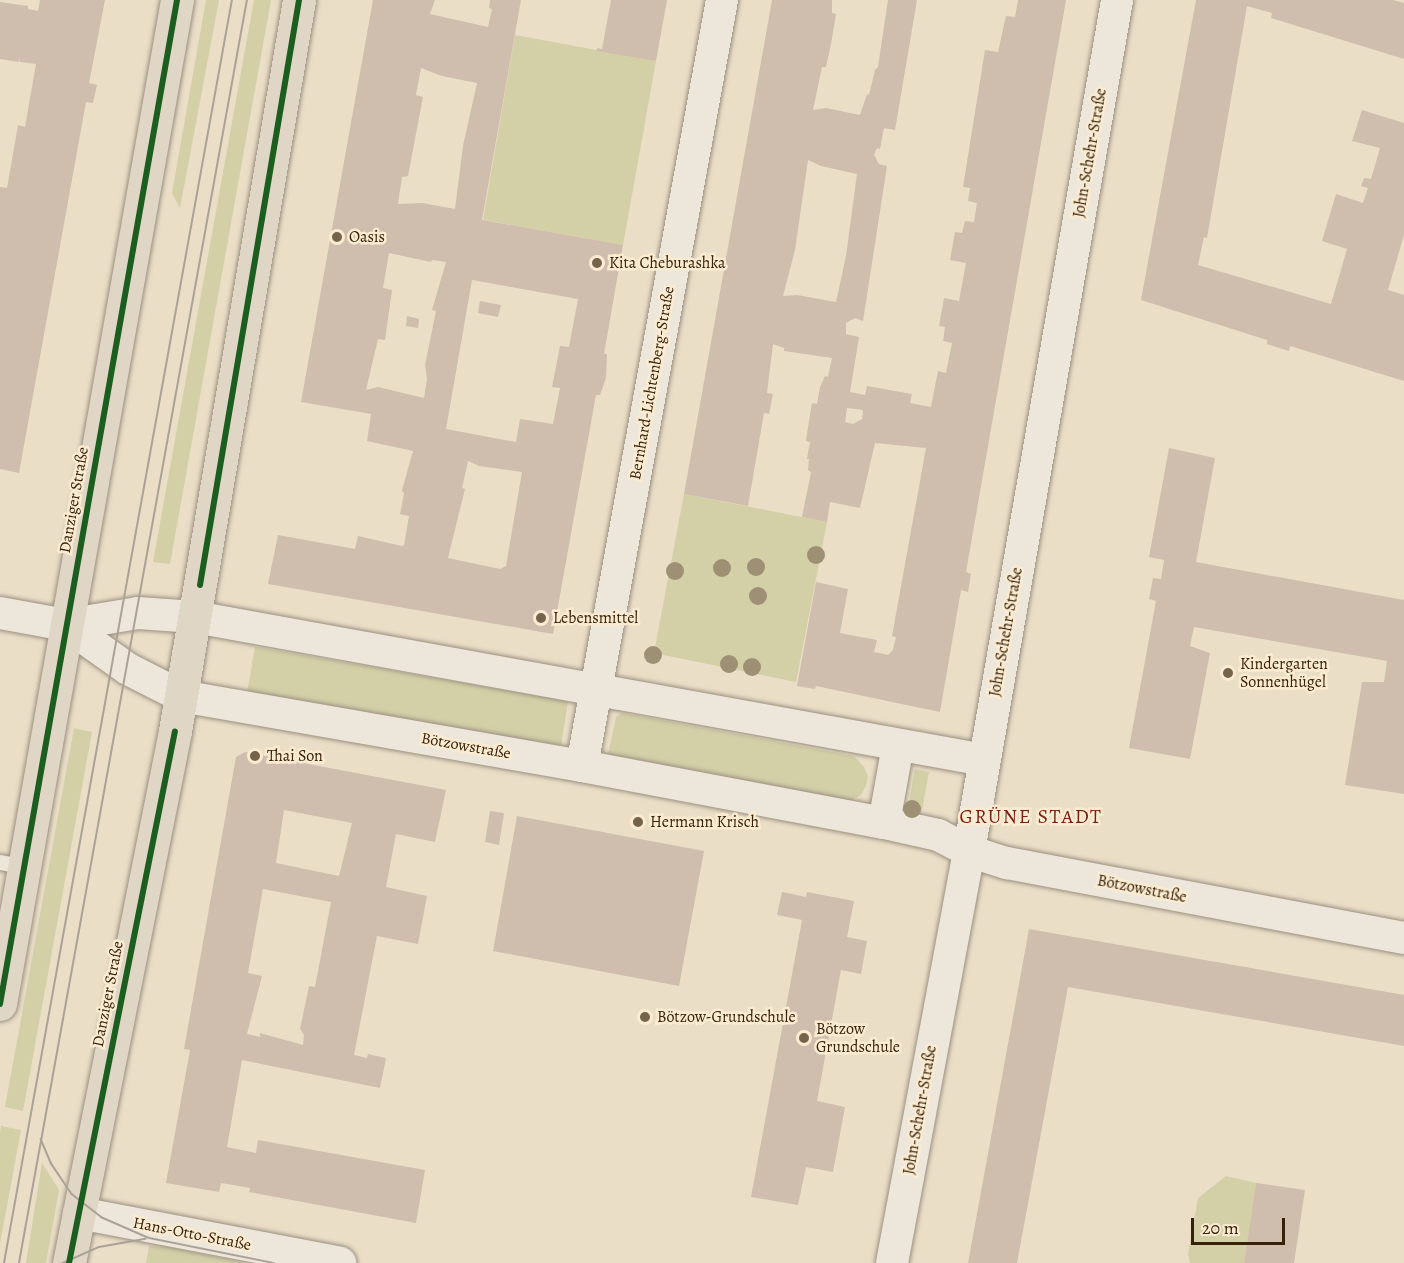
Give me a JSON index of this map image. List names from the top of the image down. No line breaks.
{"streets":{"main road":["Danziger Straße"],"street":["John-Schehr-Straße","Bernhard-Lichtenberg-Straße","Bötzowstraße","Hans-Otto-Straße"]},"crossings":[["John-Schehr-Straße","Bötzowstraße"],["Bernhard-Lichtenberg-Straße","Bötzowstraße"],["Danziger Straße","Bötzowstraße"],["Danziger Straße","Hans-Otto-Straße"]],"districts":["GRÜNE STADT"],"places":["Oasis","Kita Cheburashka","Lebensmittel","Kindergarten Sonnenhügel","Thai Son","Hermann Krisch","Bötzow-Grundschule","Bötzow Grundschule"],"scale_bar":"20 m"}
